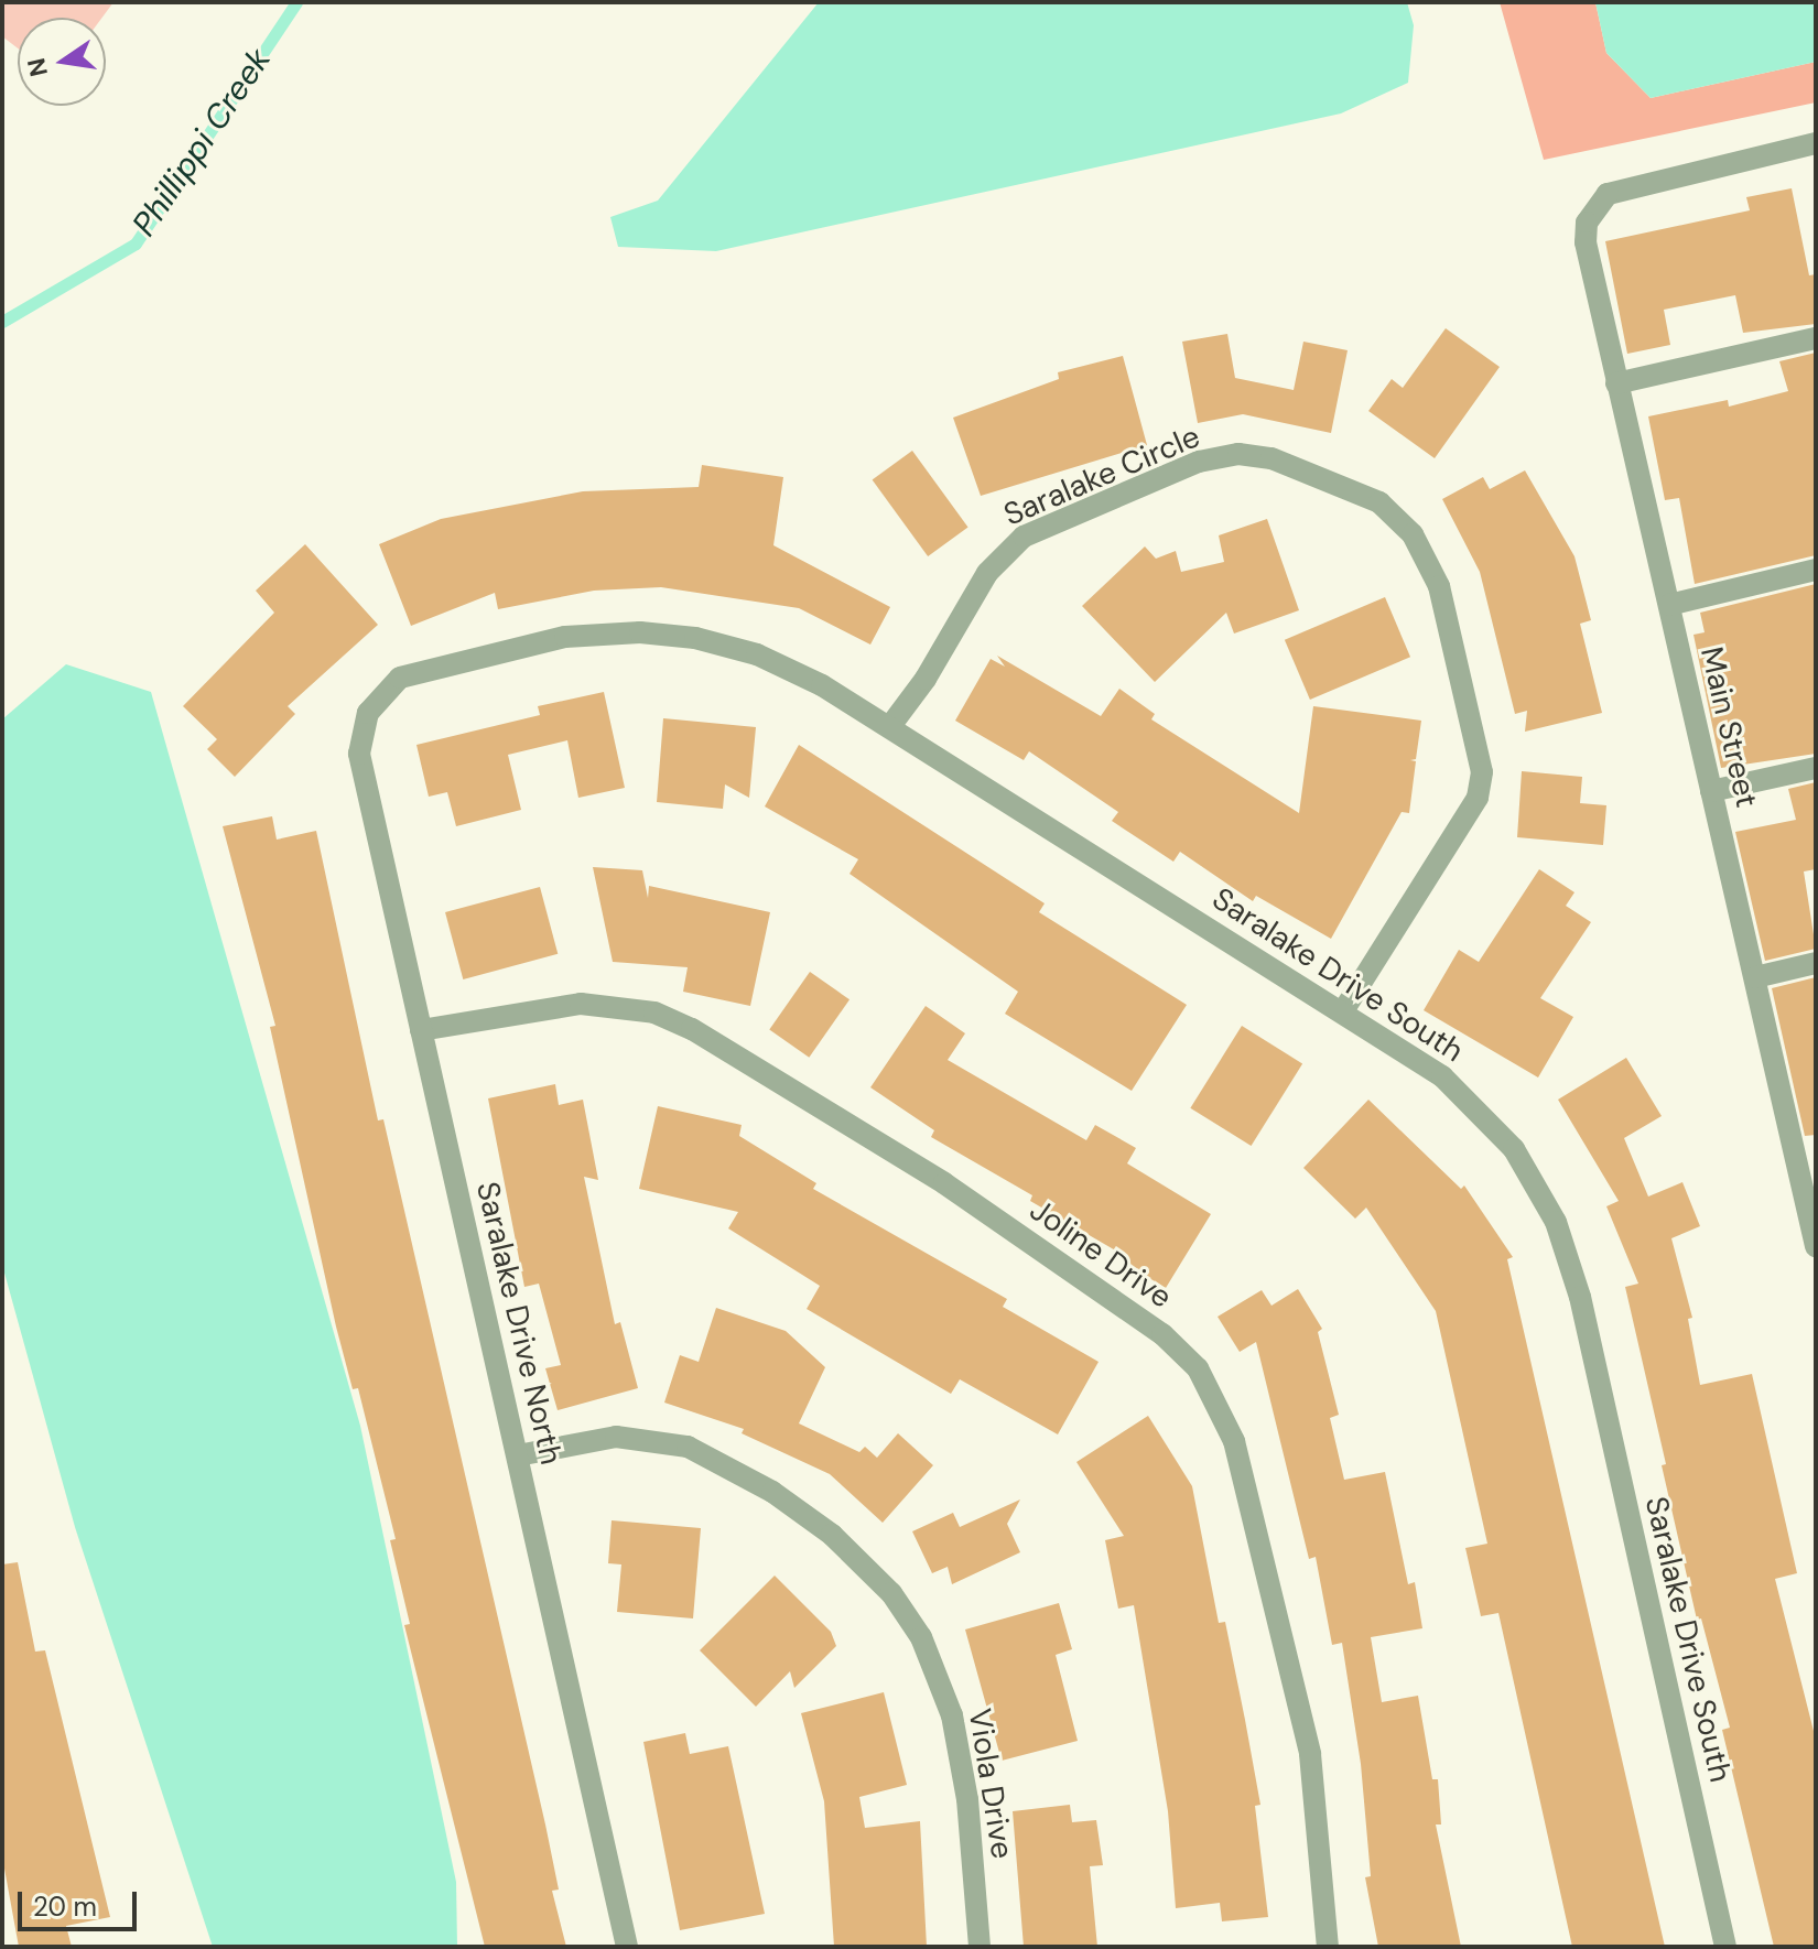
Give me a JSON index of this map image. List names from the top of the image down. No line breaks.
{"streets":{"street":["Saralake Circle","Main Street","Saralake Drive South","Joline Drive","Saralake Drive North","Viola Drive"]},"crossings":[["Saralake Circle","Saralake Drive South"],["Saralake Drive South","Saralake Drive North"],["Joline Drive","Saralake Drive North"],["Saralake Drive North","Viola Drive"]],"water":["Phillippi Creek"],"scale_bar":"20 m","north":"left"}
